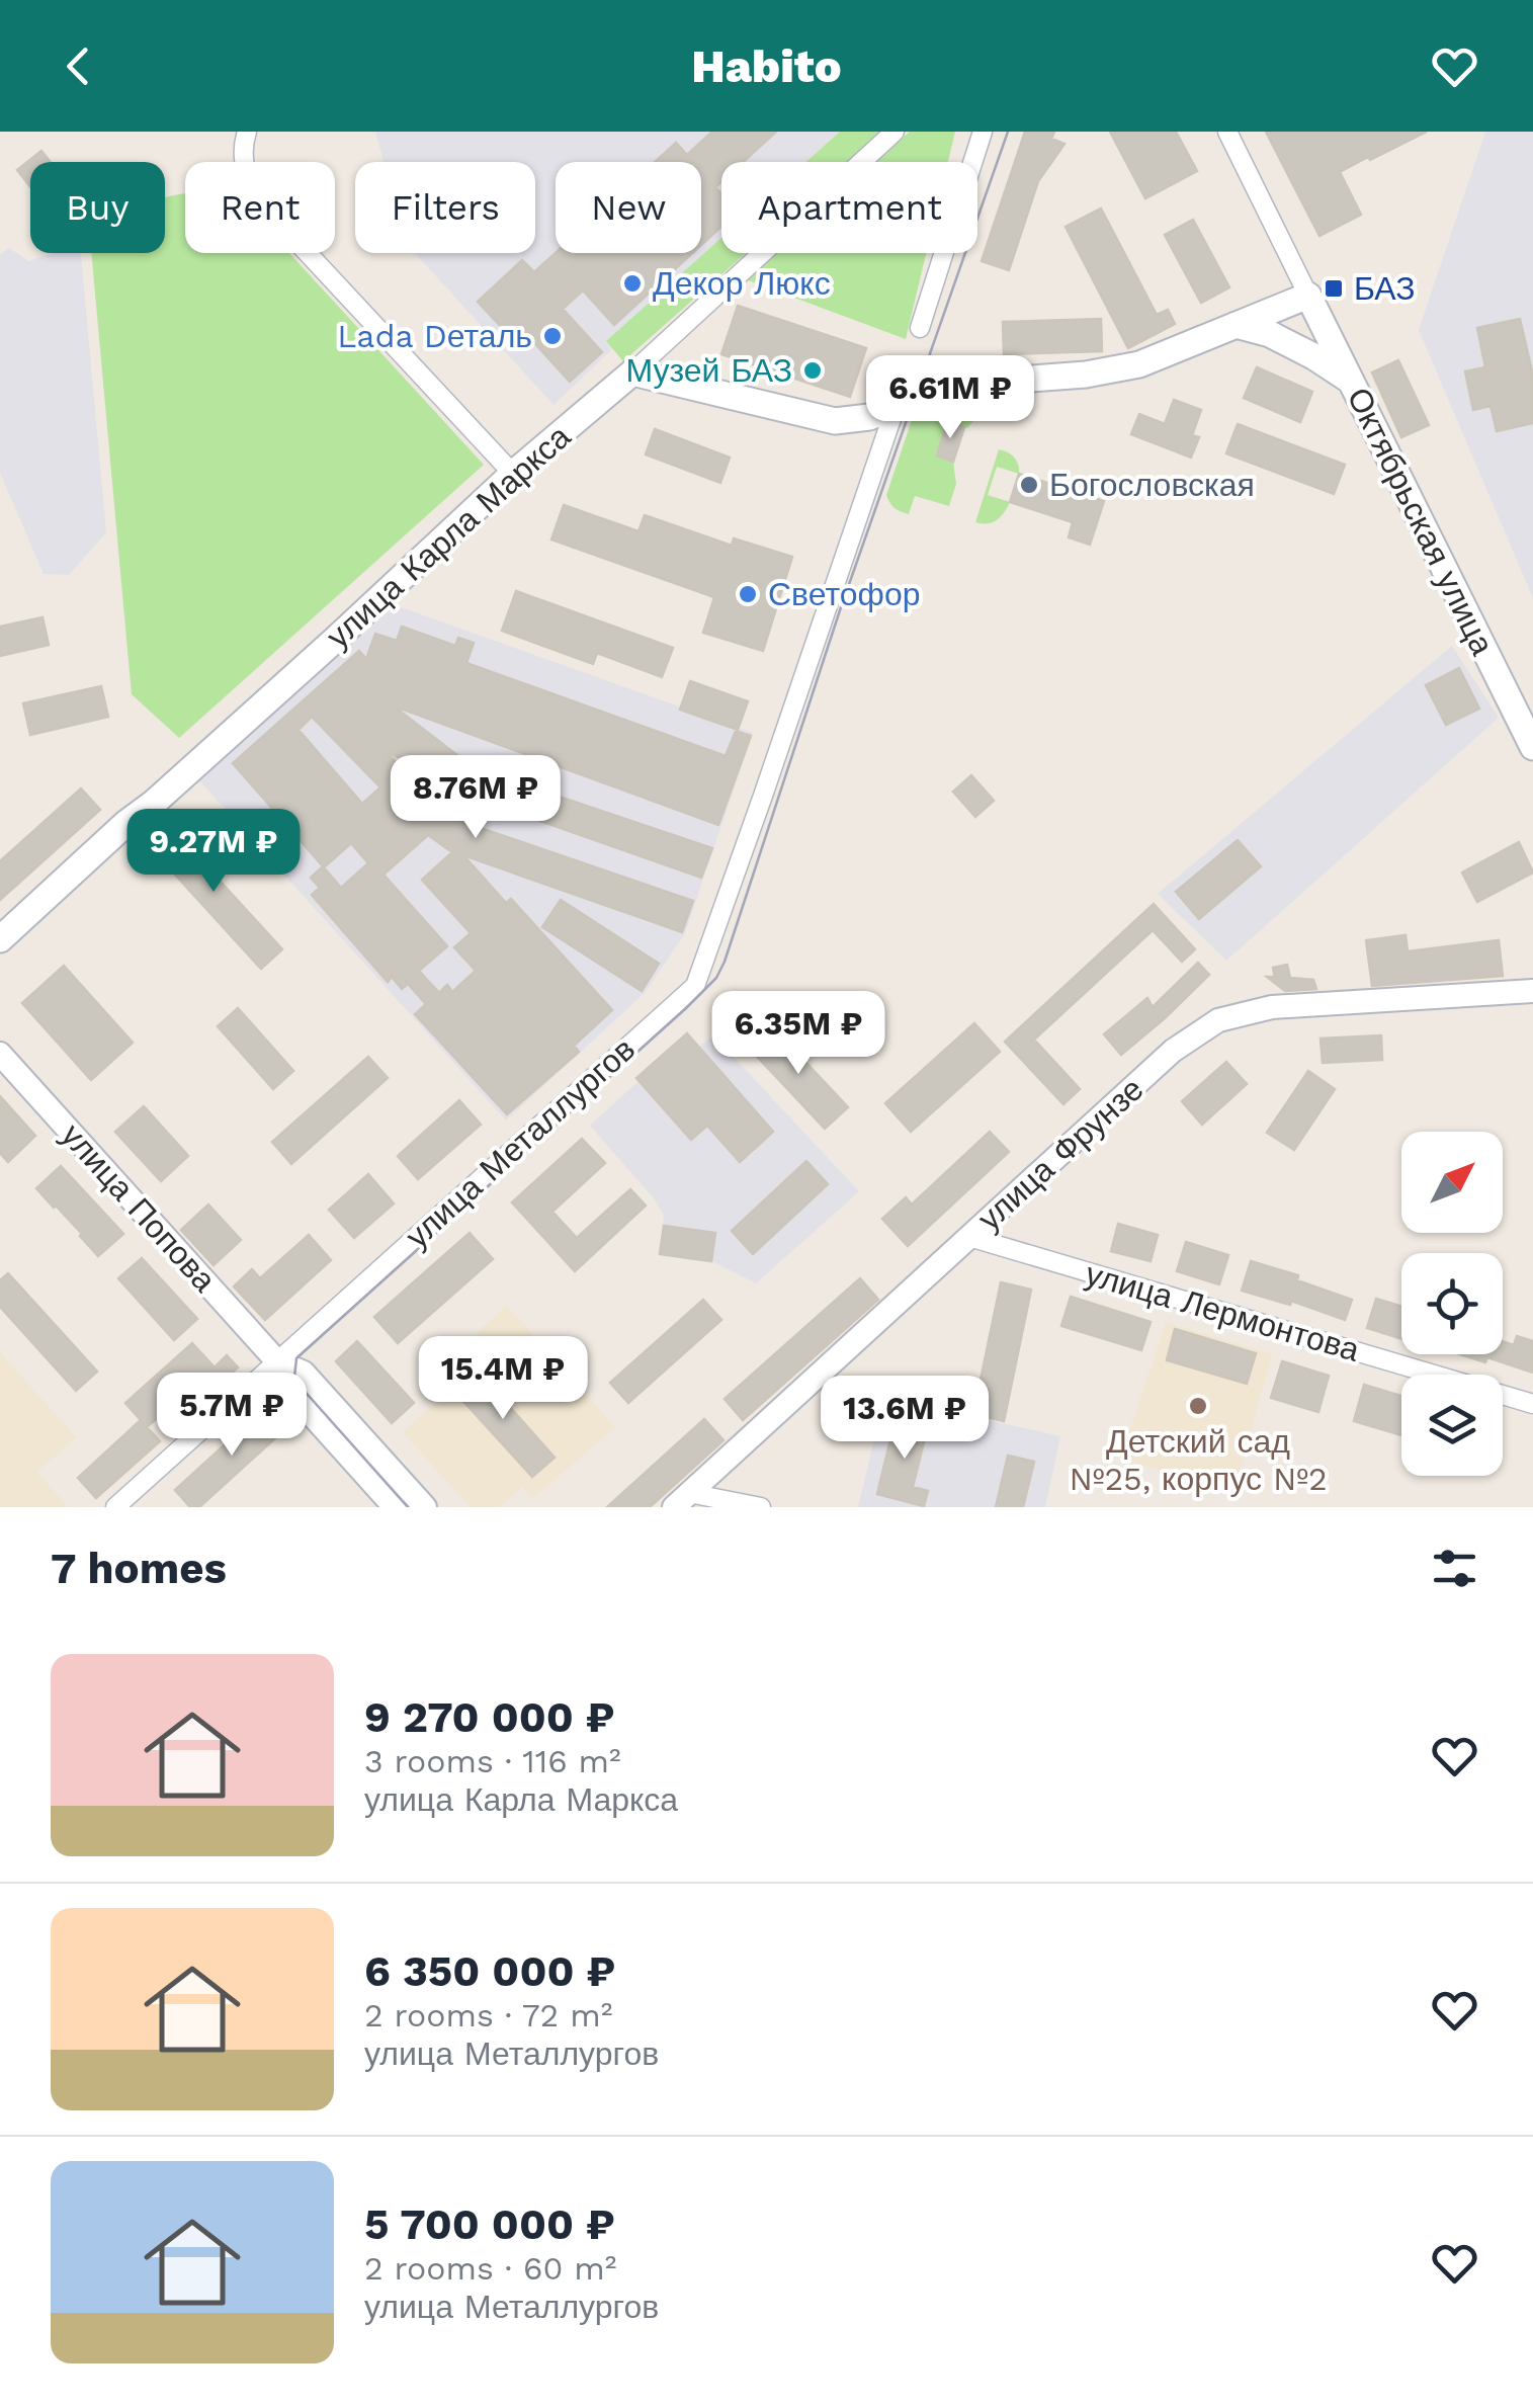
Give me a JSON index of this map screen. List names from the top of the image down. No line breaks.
{"streets":{"main road":["Октябрьская улица","улица Карла Маркса"],"street":["улица Металлургов","улица Фрунзе","улица Попова","улица Лермонтова"]},"crossings":[["улица Металлургов","улица Попова"],["улица Фрунзе","улица Лермонтова"]],"places":{"other":["Декор Люкс","Lada Dеталь","Музей БАЗ","Богословская","Светофор","Детский сад №25, корпус №2"],"transit":["БАЗ"]},"north":"top right","page":{"header":"Habito","chip":["Buy","Rent","Filters","New","Apartment"],"price":["6.61M ₽","8.76M ₽","9.27M ₽","6.35M ₽","15.4M ₽","5.7M ₽","13.6M ₽"],"heading":"7 homes","list":[{"name":"9 270 000 ₽","note":"3 rooms · 116 m² · улица Карла Маркса"},{"name":"6 350 000 ₽","note":"2 rooms · 72 m² · улица Металлургов"},{"name":"5 700 000 ₽","note":"2 rooms · 60 m² · улица Металлургов"}]}}
